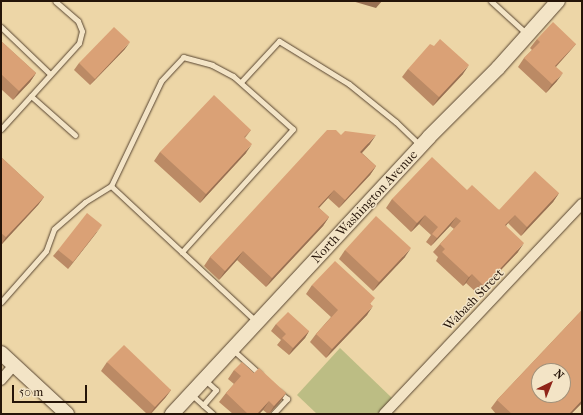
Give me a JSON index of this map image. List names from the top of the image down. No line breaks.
{"streets":{"street":["North Washington Avenue","Wabash Street"]},"scale_bar":"50 m","north":"top right"}
